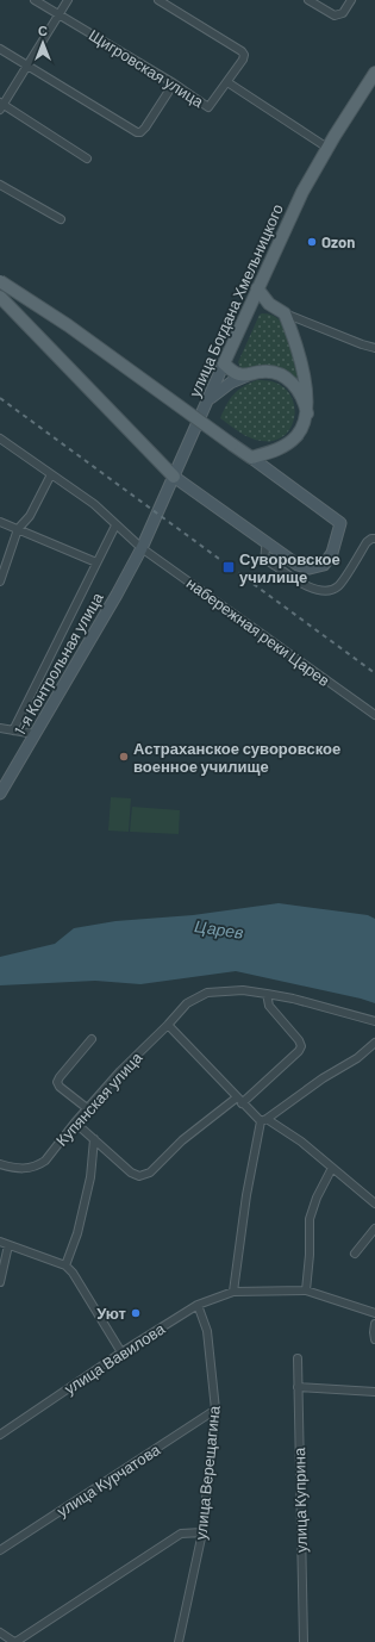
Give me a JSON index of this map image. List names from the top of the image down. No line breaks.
{"streets":{"main road":["улица Богдана Хмельницкого","1-я Контрольная улица"],"street":["Щигровская улица","набережная реки Царев","Купянская улица","улица Вавилова","улица Верещагина","улица Курчатова","улица Куприна"]},"crossings":[["улица Богдана Хмельницкого","набережная реки Царев"],["улица Богдана Хмельницкого","1-я Контрольная улица"],["набережная реки Царев","1-я Контрольная улица"],["улица Вавилова","улица Верещагина"],["улица Верещагина","улица Курчатова"]],"water":["Царев"],"places":{"other":["Ozon","Астраханское суворовское военное училище","Уют"],"transit":["Суворовское училище"]},"north":"top"}
